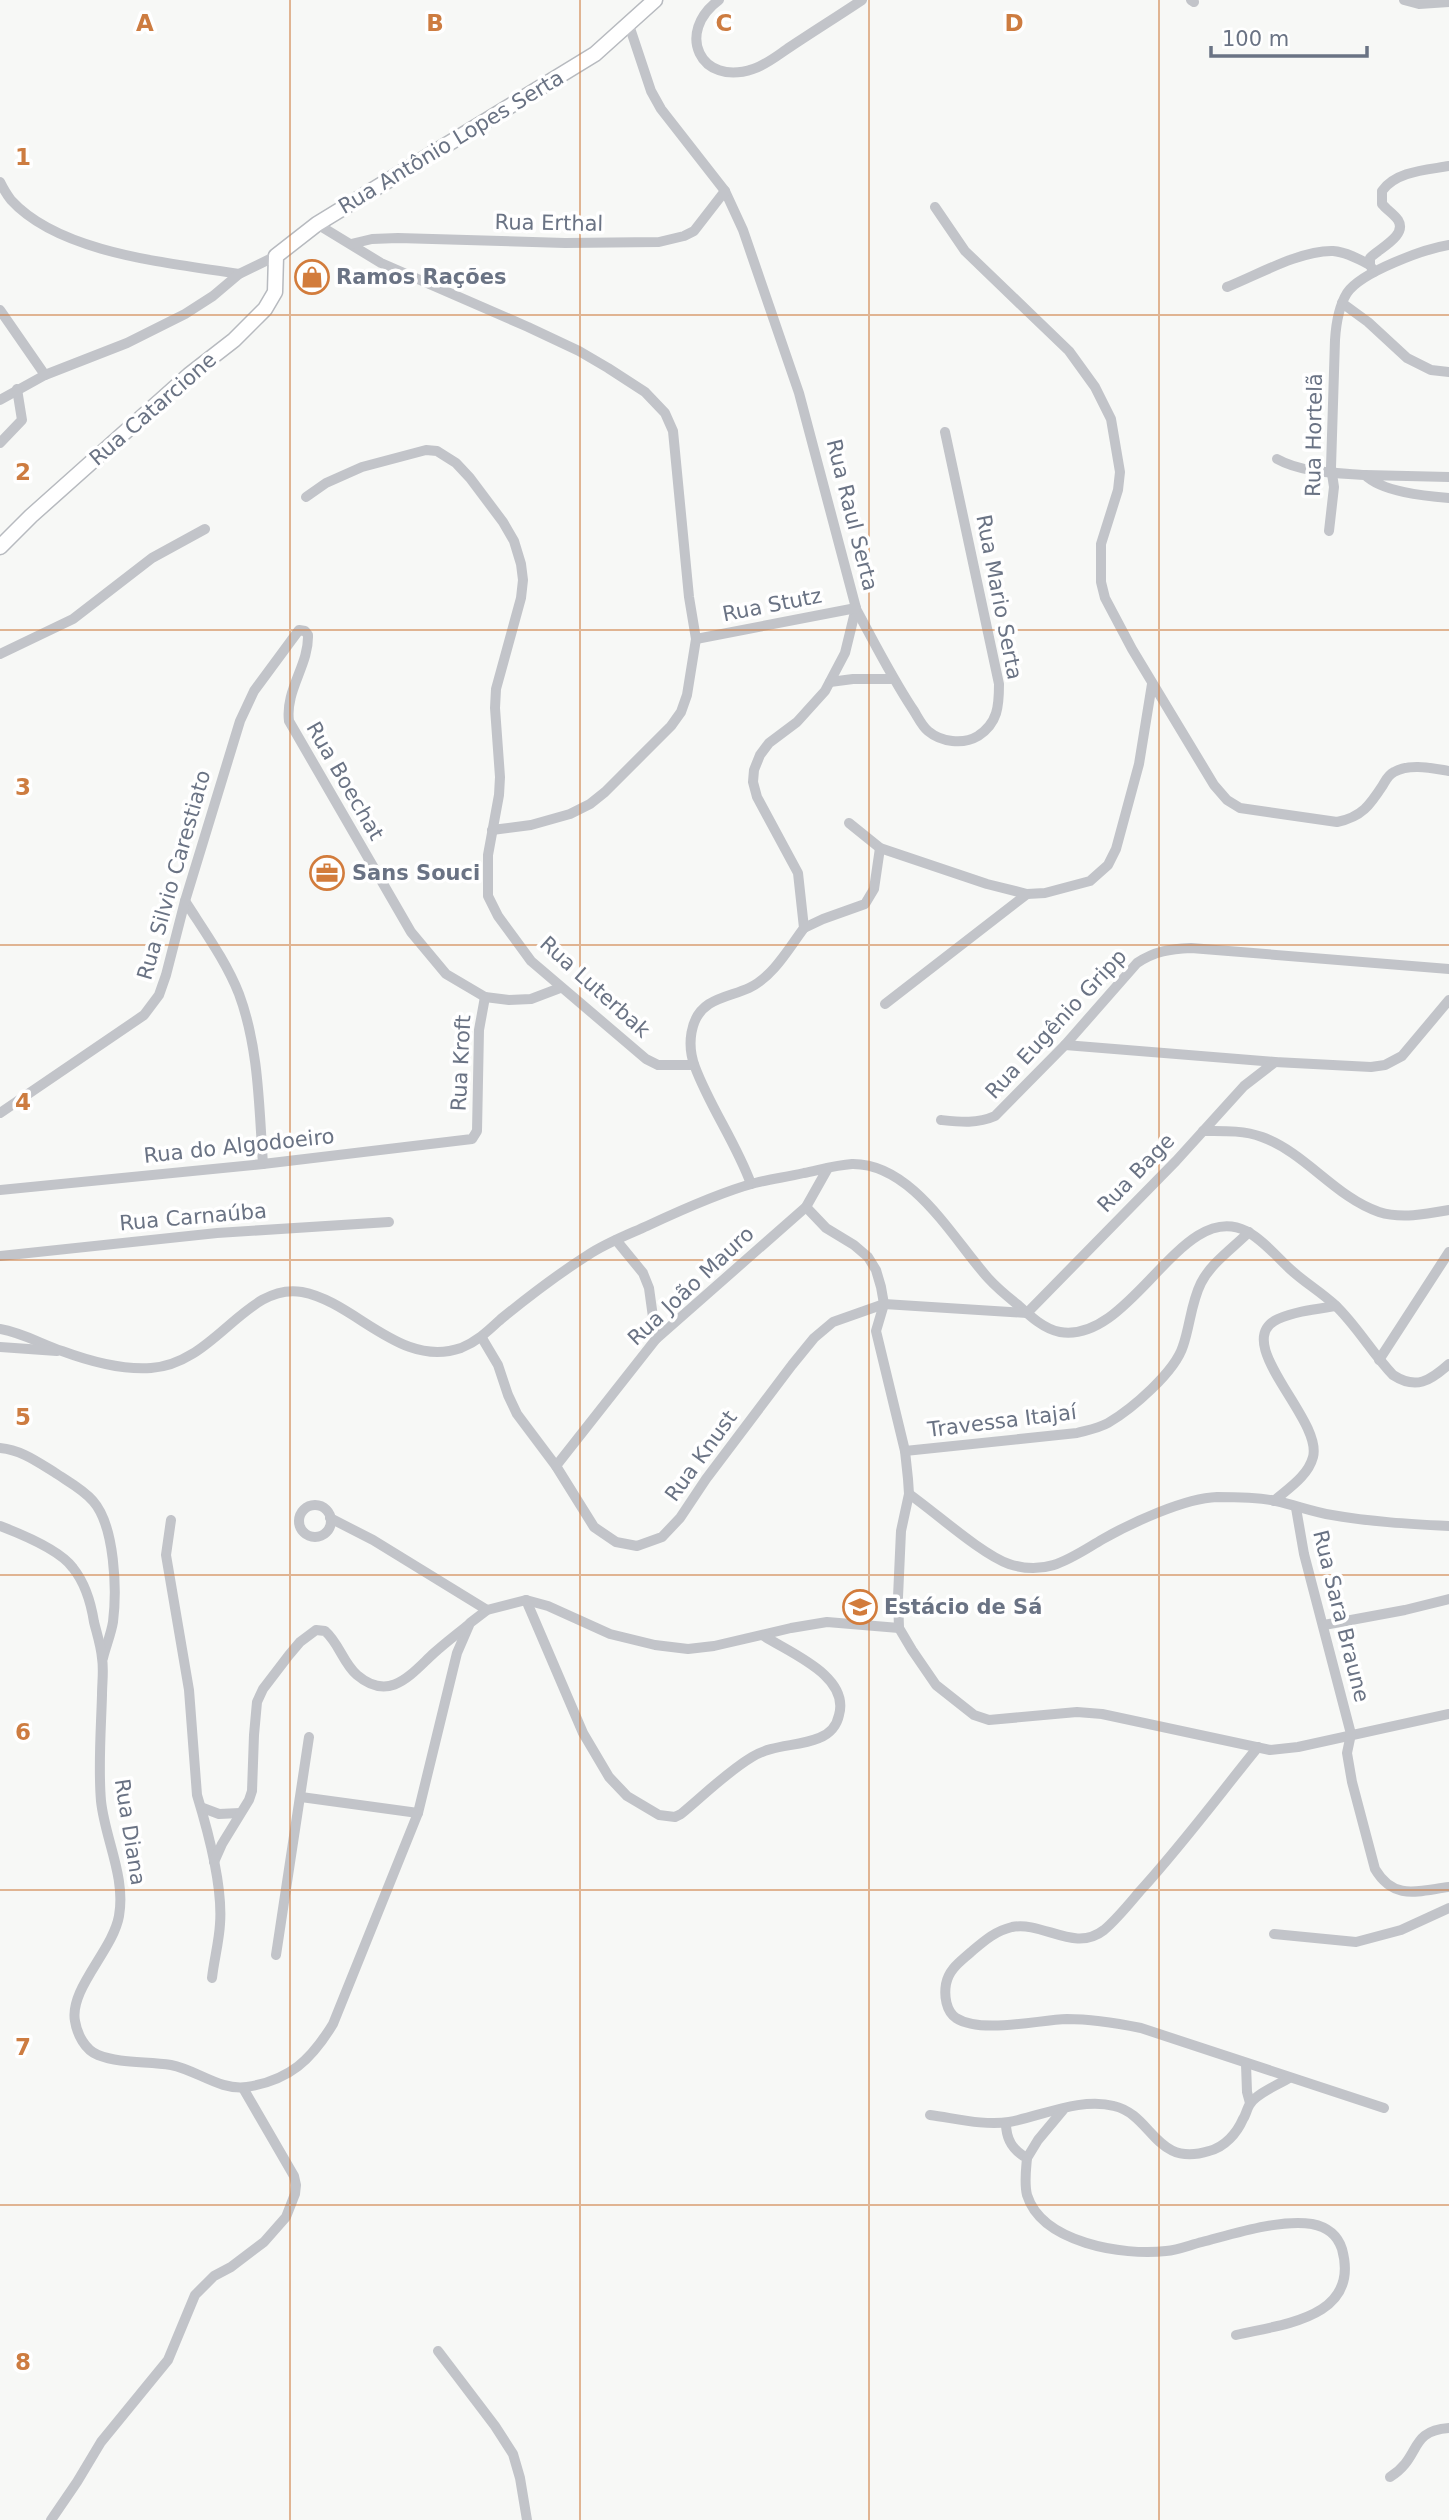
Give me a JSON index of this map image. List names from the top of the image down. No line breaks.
{"streets":{"street":["Rua Antônio Lopes Serta","Rua Erthal","Rua Catarcione","Rua Hortelã","Rua Raul Serta","Rua Mario Serta","Rua Stutz","Rua Boechat","Rua Silvio Carestiato","Rua Luterbak","Rua Eugênio Gripp","Rua Kroft","Rua do Algodoeiro","Rua Bage","Rua Carnaúba","Rua João Mauro","Travessa Itajaí","Rua Knust","Rua Sara Braune","Rua Diana"]},"crossings":[["Rua Antônio Lopes Serta","Rua Catarcione"],["Rua Antônio Lopes Serta","Rua Raul Serta"],["Rua Erthal","Rua Raul Serta"],["Rua Raul Serta","Rua Mario Serta"],["Rua Raul Serta","Rua Stutz"],["Rua Mario Serta","Rua Stutz"],["Rua Boechat","Rua Silvio Carestiato"],["Rua Boechat","Rua Kroft"],["Rua Kroft","Rua do Algodoeiro"],["Rua Bage","Rua Knust"],["Rua João Mauro","Rua Knust"]],"places":{"shop":["Ramos Rações"],"office":["Sans Souci"],"school or university":["Estácio de Sá"]},"scale_bar":"100 m","grid":{"columns":["A","B","C","D"],"rows":["1","2","3","4","5","6","7","8"]}}
